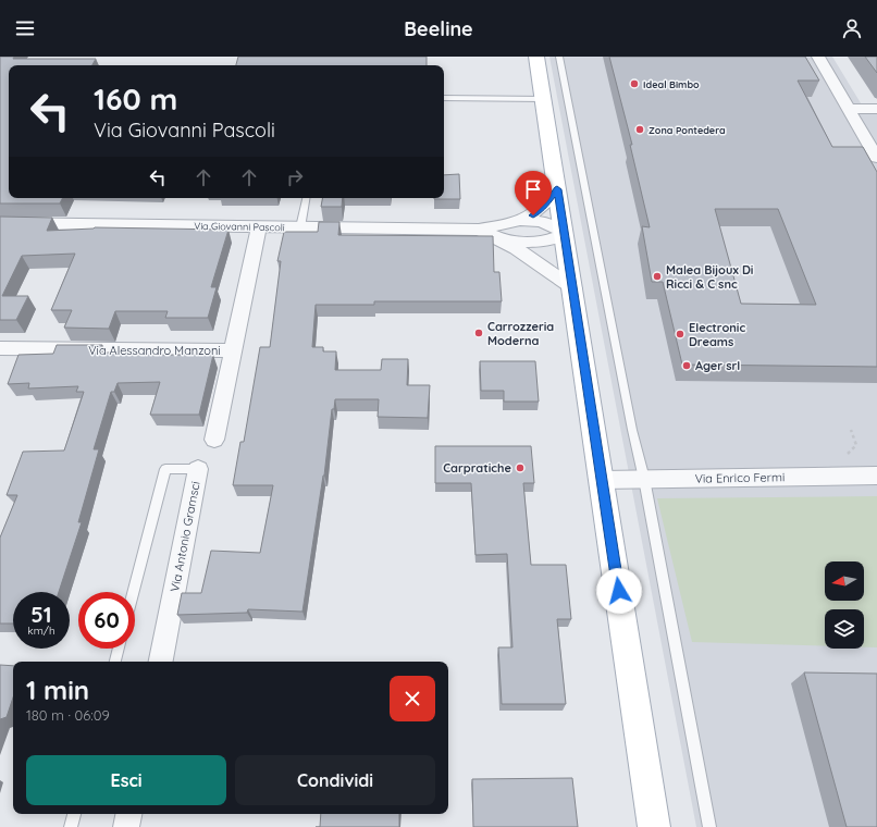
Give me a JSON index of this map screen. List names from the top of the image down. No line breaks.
{"streets":{"street":["Via Giovanni Pascoli","Via Alessandro Manzoni","Via Enrico Fermi","Via Antonio Gramsci"]},"places":["Ideal Bimbo","Zona Pontedera","Malea Bijoux Di Ricci & C snc","Carrozzeria Moderna","Electronic Dreams","Ager srl","Carpratiche"],"north":"left","page":{"header":"Beeline","turn":["160 m","Via Giovanni Pascoli"],"speed":"51 km/h","limit":"60","heading":["1 min","180 m · 06:09"],"buttons":["Esci","Condividi"]}}
